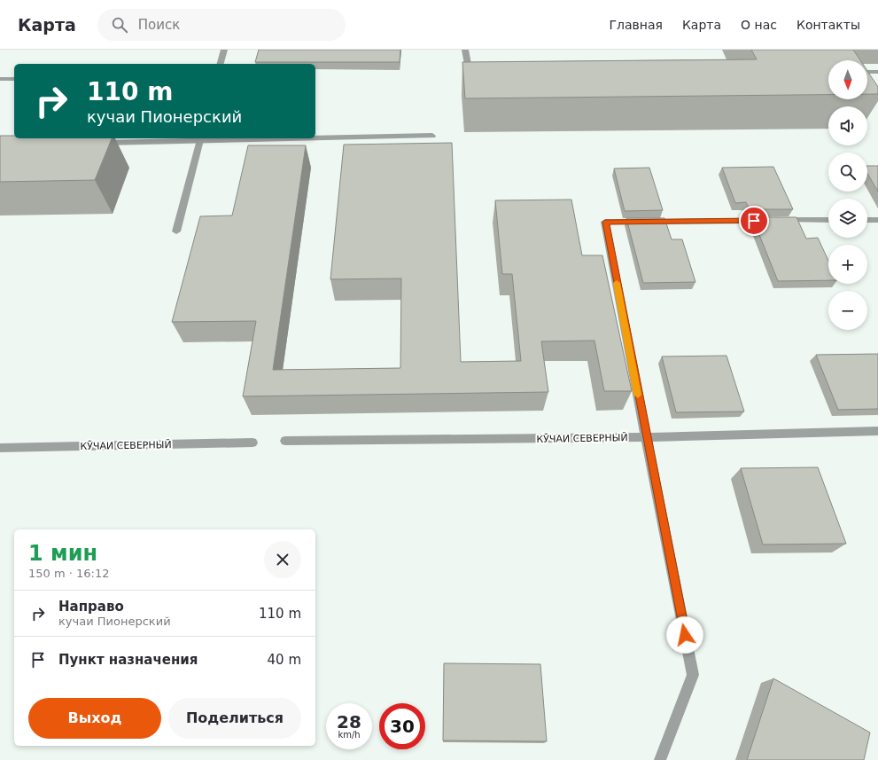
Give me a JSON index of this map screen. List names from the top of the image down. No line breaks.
{"streets":{"street":["КӮЧАИ СЕВЕРНЫЙ"]},"north":"bottom","page":{"header":"Карта","search":"Поиск","nav":["Главная","Карта","О нас","Контакты"],"map_buttons":["+","−"],"turn":["110 m","кучаи Пионерский"],"heading":["1 мин","150 m · 16:12"],"list":[{"name":"Направо","note":"кучаи Пионерский","value":"110 m"},{"name":"Пункт назначения","value":"40 m"}],"buttons":["Выход","Поделиться"],"speed":"28 km/h","limit":"30"}}
